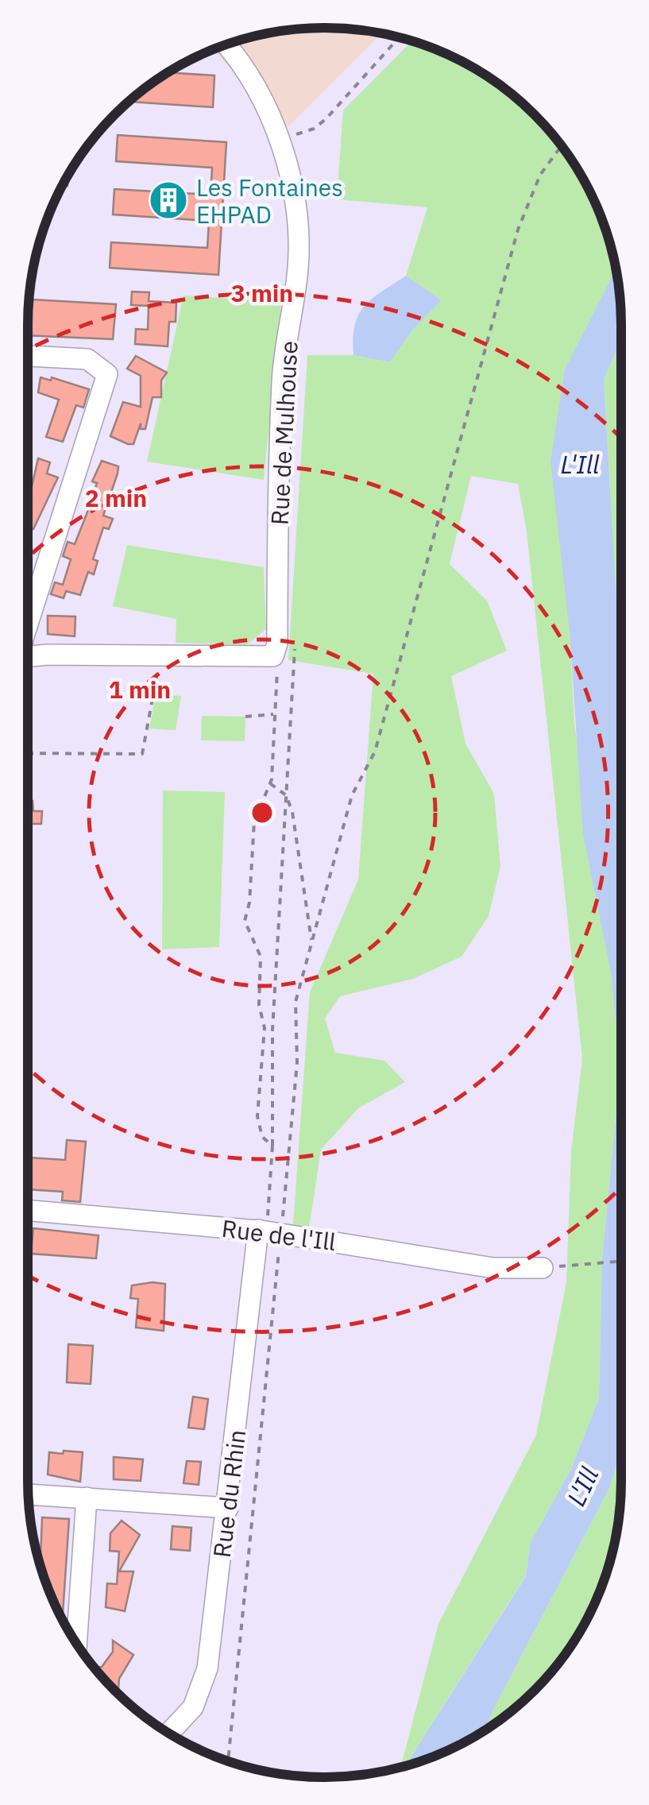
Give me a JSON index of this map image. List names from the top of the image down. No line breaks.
{"streets":{"street":["Rue de Mulhouse","Rue de l'Ill","Rue du Rhin"]},"crossings":[["Rue de l'Ill","Rue du Rhin"]],"water":["L'Ill"],"places":{"building":["Les Fontaines EHPAD"]},"rings":["3 min","2 min","1 min"]}
